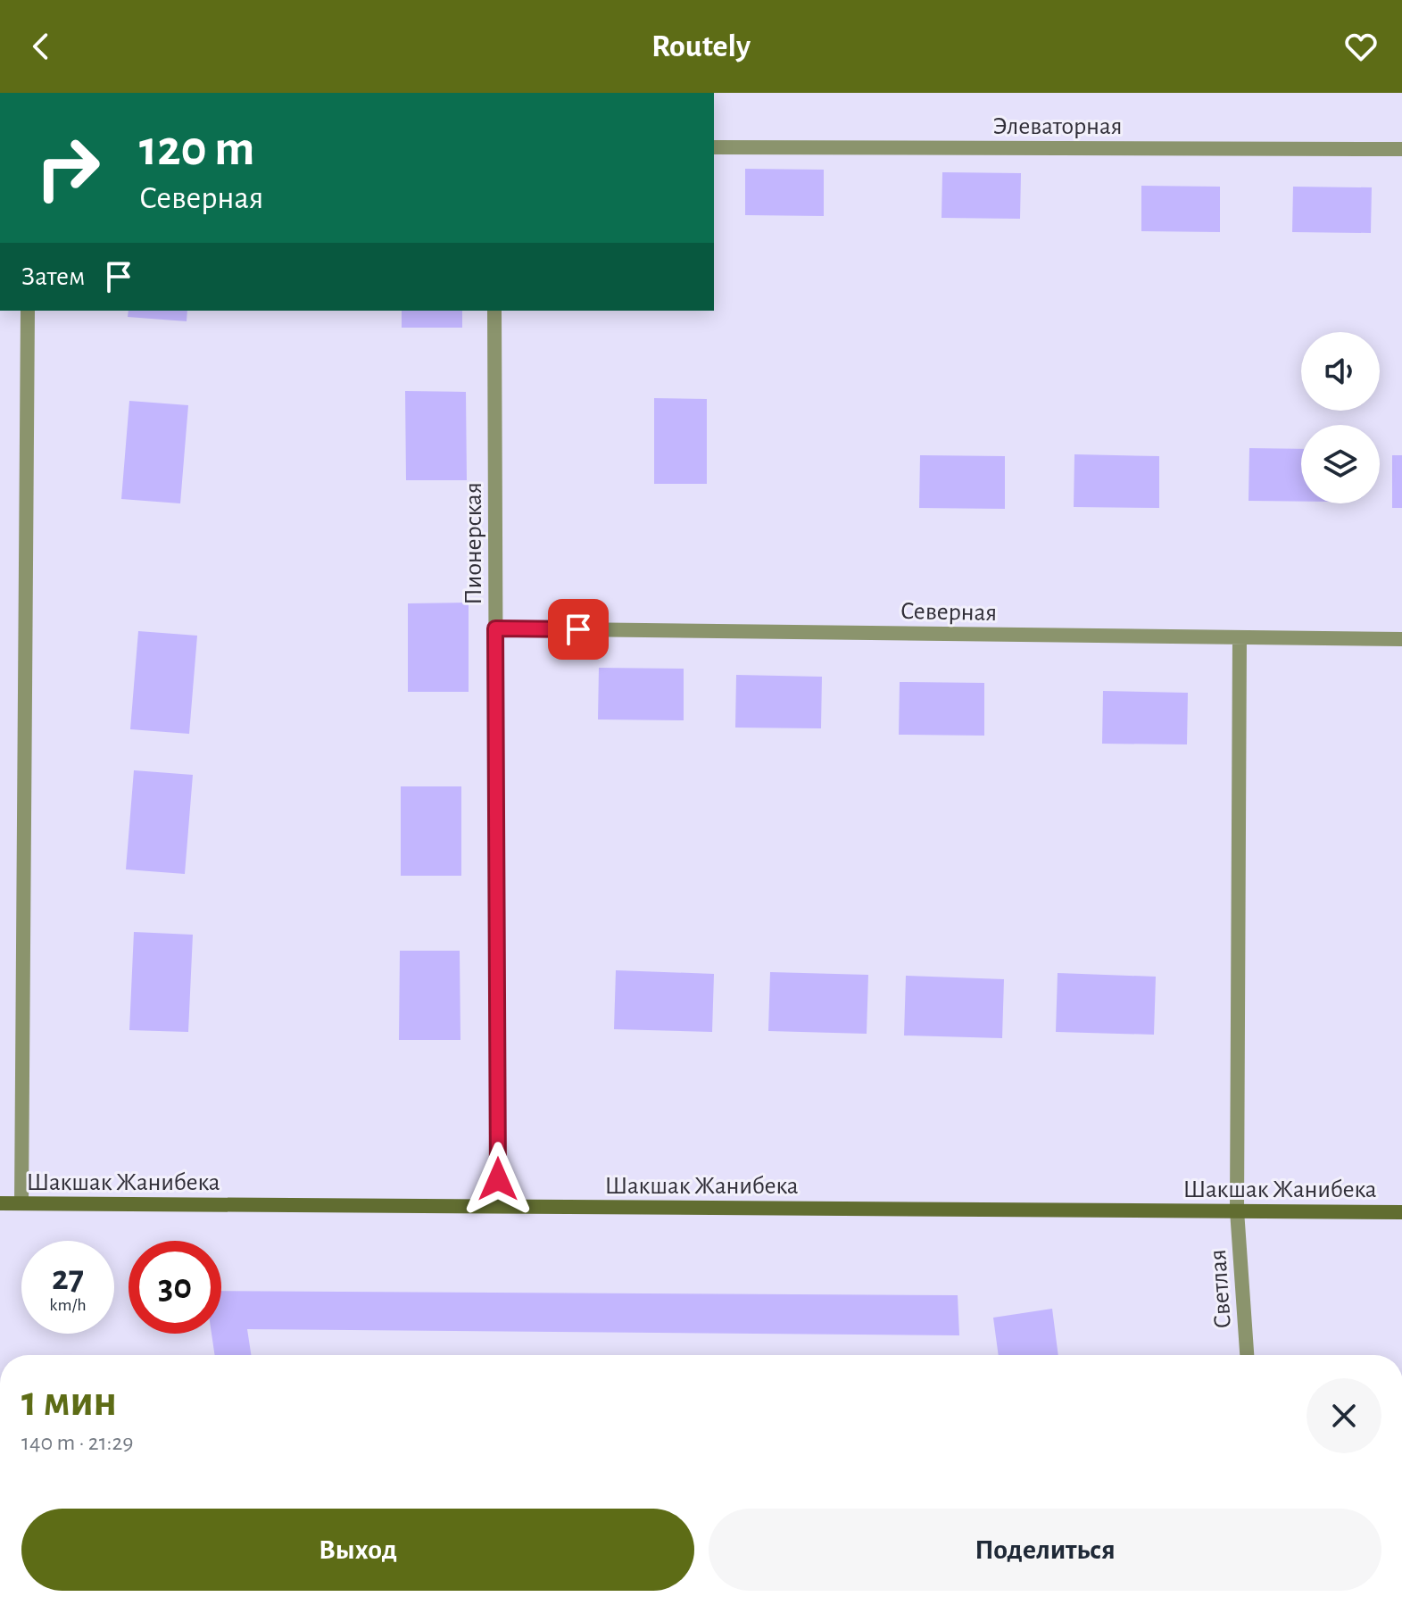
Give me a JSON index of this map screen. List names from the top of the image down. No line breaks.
{"streets":{"main road":["Шакшак Жанибека"],"street":["Элеваторная","Пионерская","Северная","Светлая"]},"crossings":[["Пионерская","Северная"],["Пионерская","Шакшак Жанибека"],["Северная","Светлая"],["Шакшак Жанибека","Светлая"]],"page":{"header":"Routely","turn":["120 m","Северная"],"then":"Затем","speed":"27 km/h","limit":"30","heading":["1 мин","140 m · 21:29"],"buttons":["Выход","Поделиться"]}}
